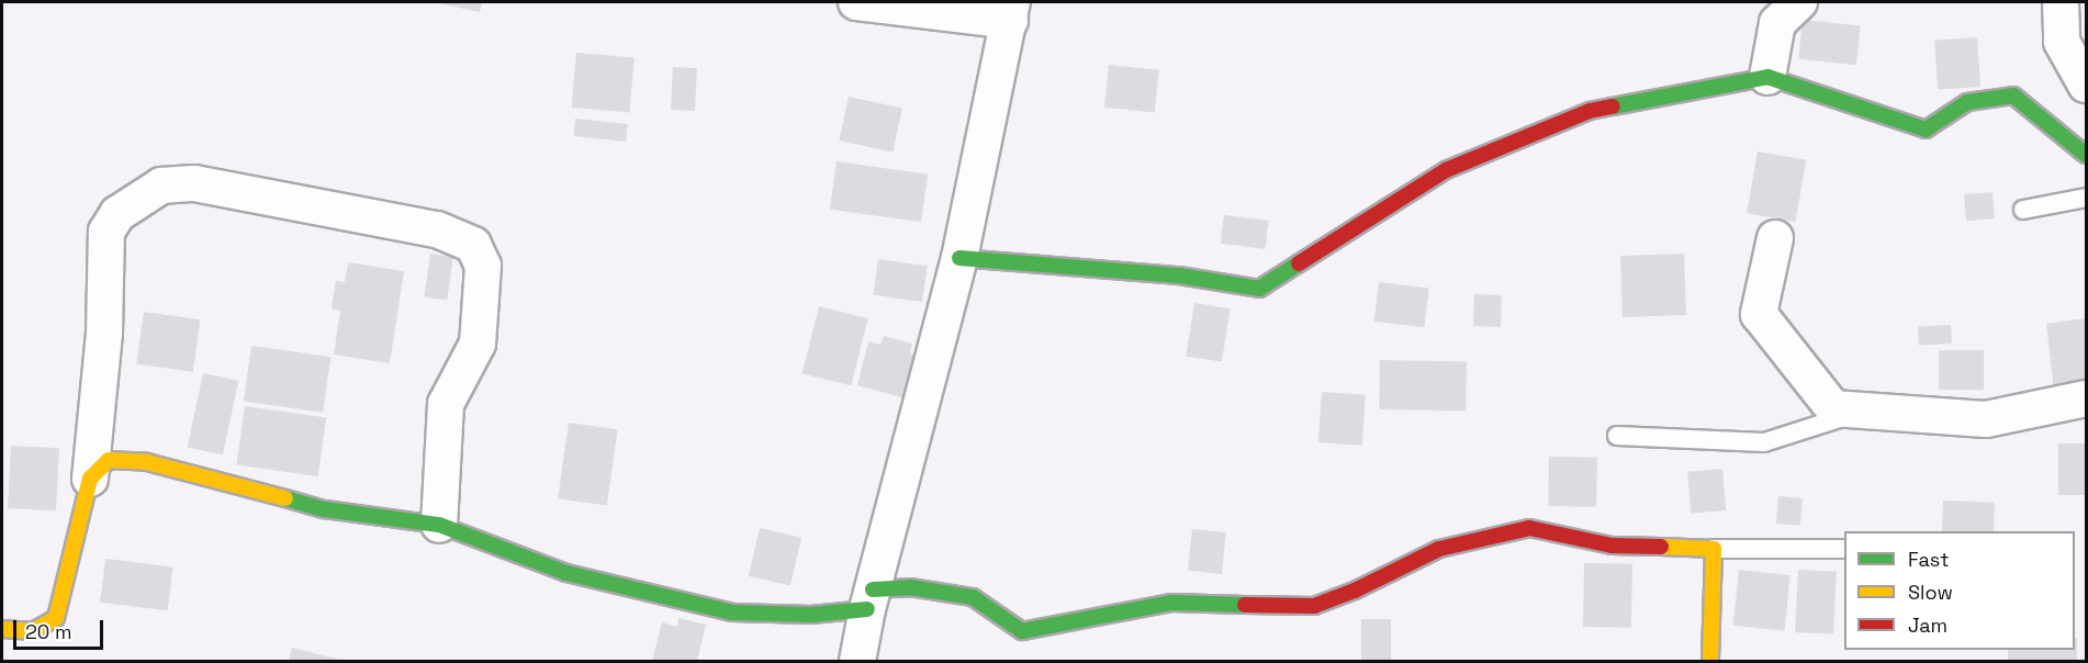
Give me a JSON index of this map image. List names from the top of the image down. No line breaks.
{"legend":["Fast","Slow","Jam"],"scale_bar":"20 m"}
